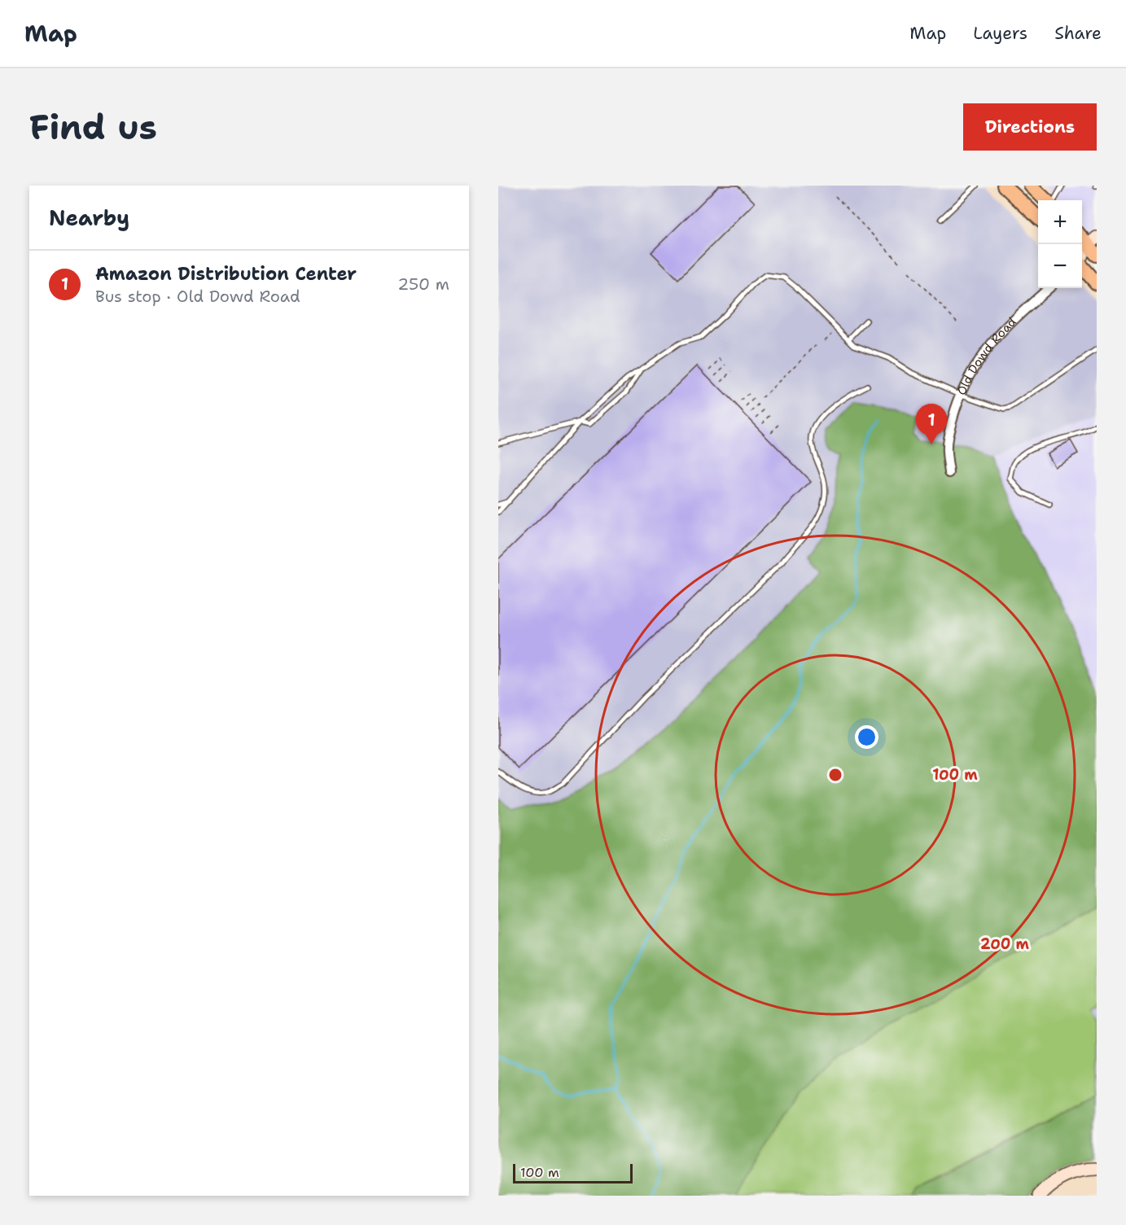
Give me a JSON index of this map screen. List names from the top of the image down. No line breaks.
{"streets":{"street":["Old Dowd Road"]},"scale_bar":"100 m","page":{"header":"Map","nav":["Map","Layers","Share"],"buttons":"Directions","title":"Find us","heading":"Nearby","map_buttons":["+","−"],"list":[{"mark":"1","name":"Amazon Distribution Center","note":"Bus stop · Old Dowd Road","value":"250 m"}],"pins":"1","scale":"100 m"},"rings":["100 m","200 m"]}
